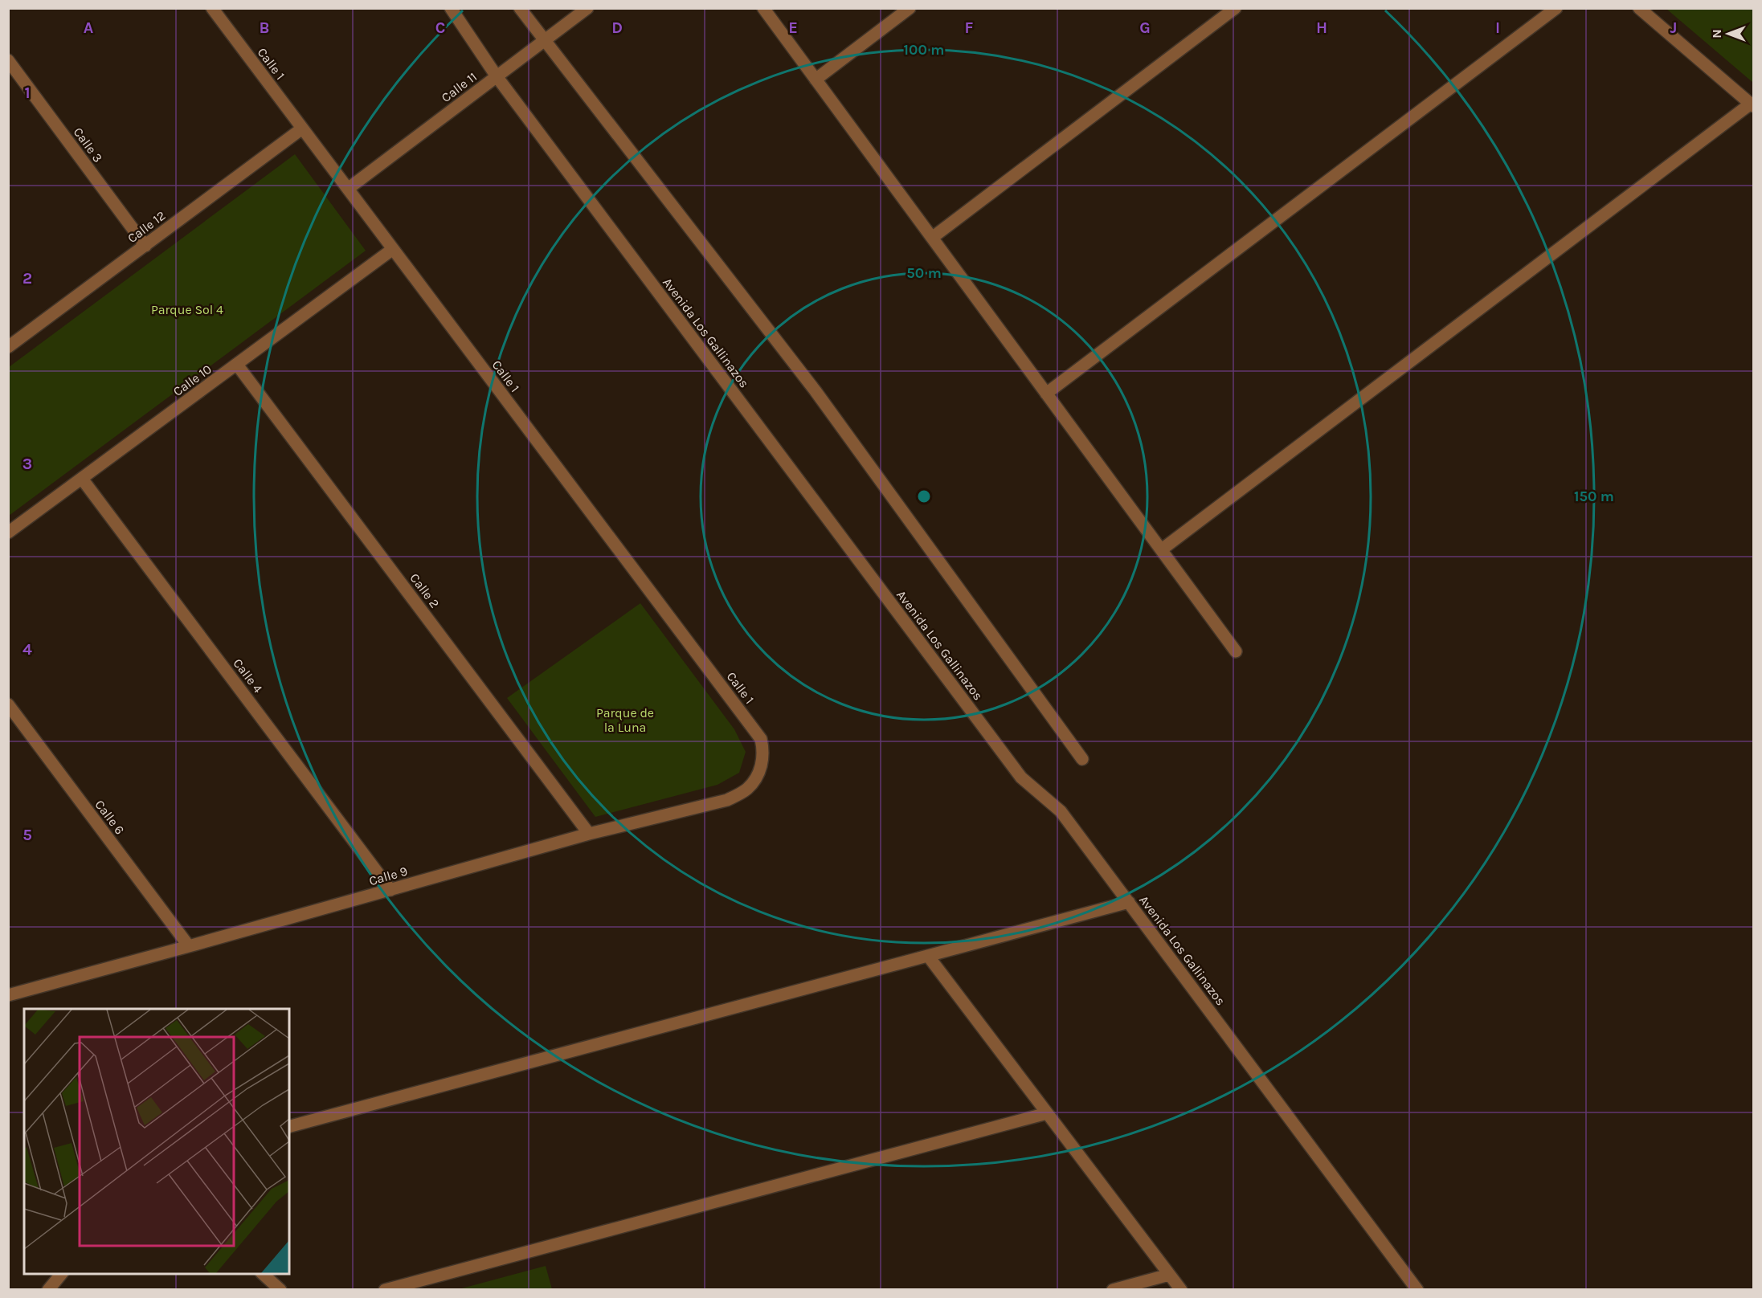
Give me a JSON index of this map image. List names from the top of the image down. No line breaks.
{"streets":{"street":["Calle 1","Calle 11","Calle 3","Calle 12","Avenida Los Gallinazos","Calle 10","Calle 2","Calle 4","Calle 6","Calle 9"]},"crossings":[["Calle 1","Calle 11"],["Calle 1","Calle 12"],["Calle 1","Calle 10"],["Calle 1","Calle 9"],["Calle 11","Avenida Los Gallinazos"],["Calle 3","Calle 12"],["Calle 10","Calle 2"],["Calle 10","Calle 4"],["Calle 2","Calle 9"],["Calle 4","Calle 9"],["Calle 6","Calle 9"]],"parks":["Parque Sol 4","Parque de la Luna"],"north":"left","grid":{"columns":["A","B","C","D","E","F","G","H","I","J"],"rows":["1","2","3","4","5"]},"rings":["100 m","50 m","150 m"]}
